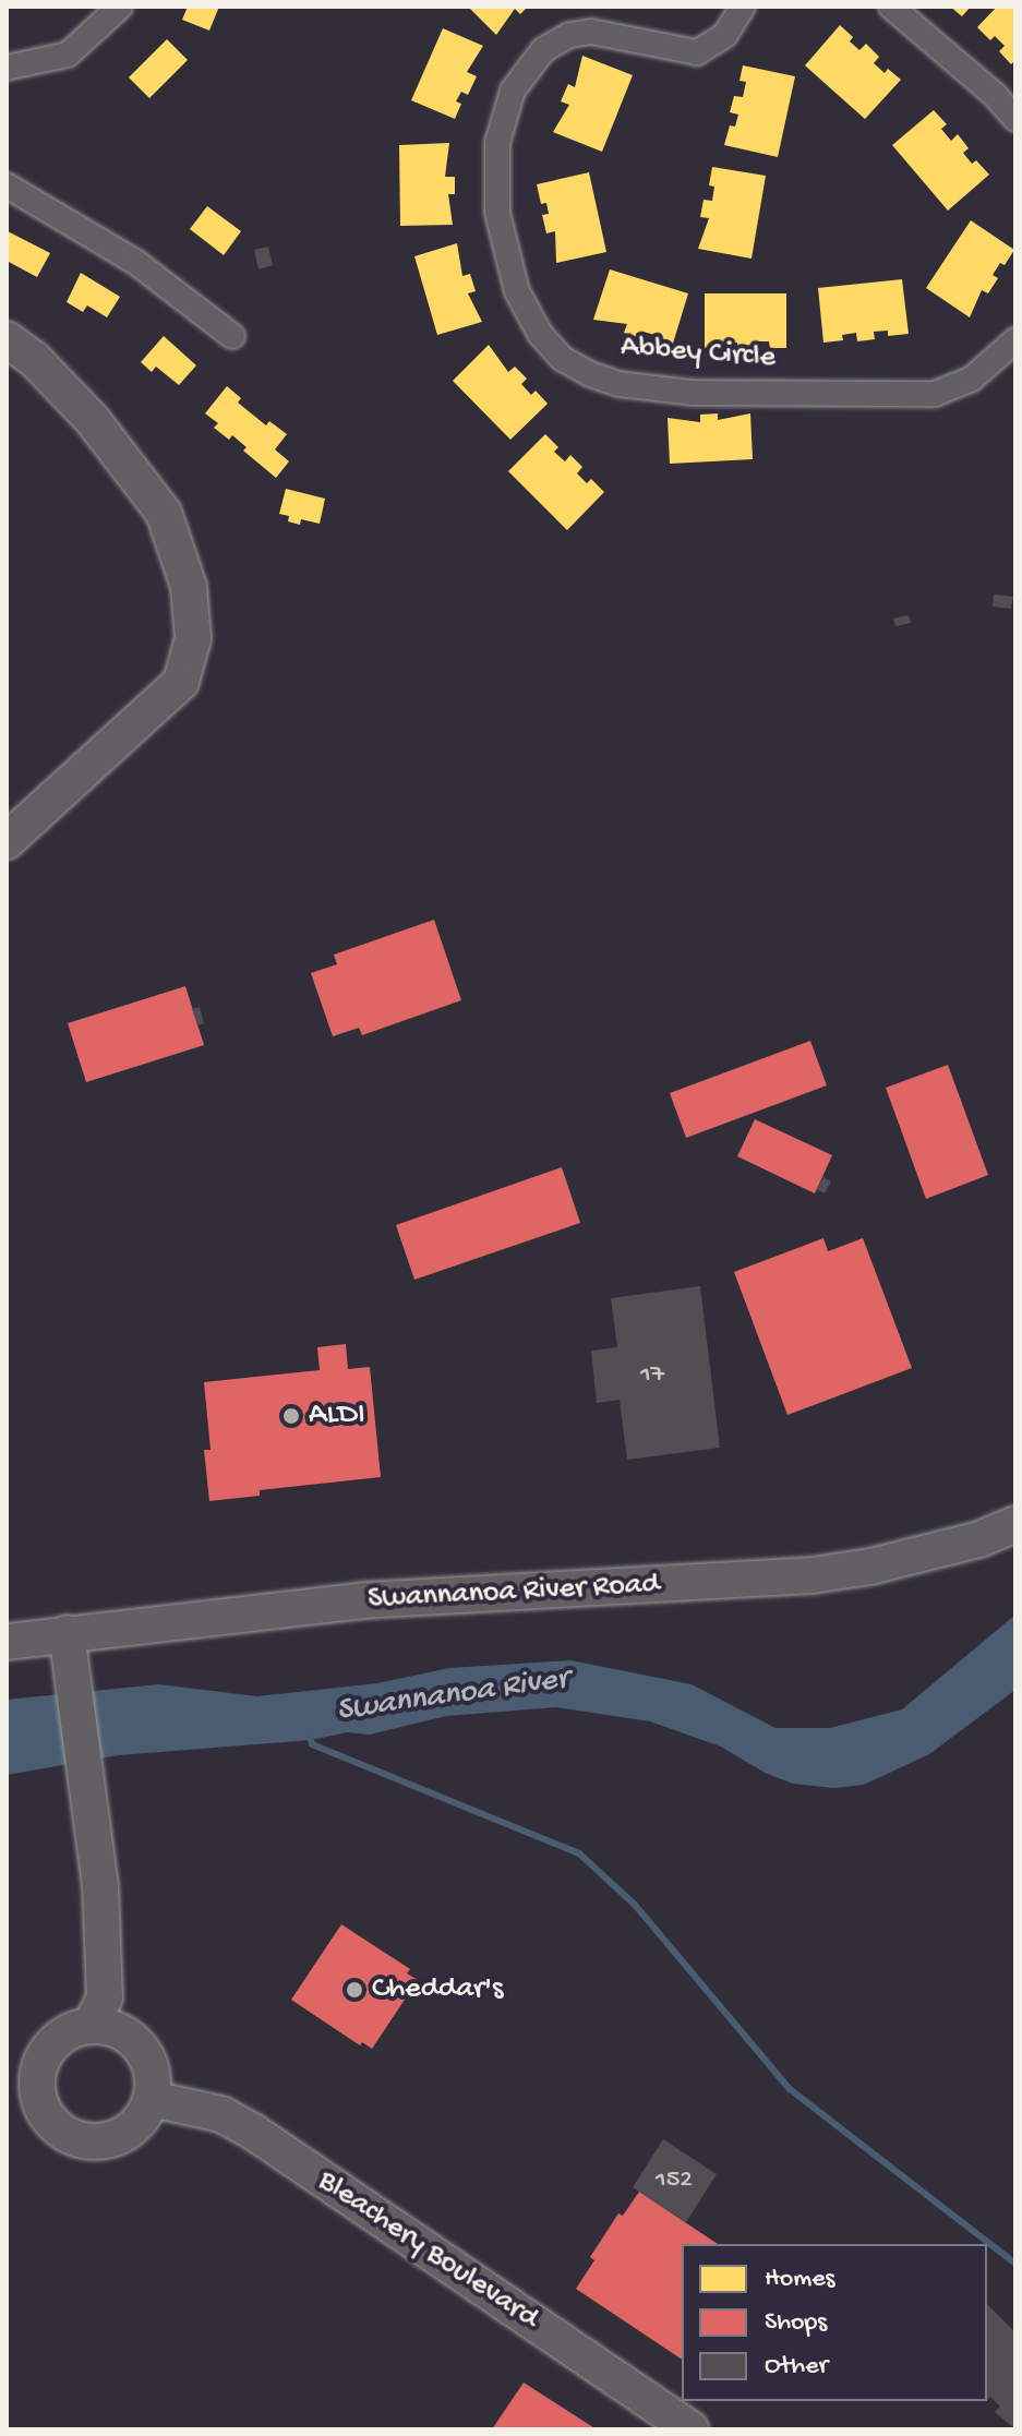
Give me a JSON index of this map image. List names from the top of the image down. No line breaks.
{"streets":{"street":["Abbey Circle","Swannanoa River Road","Bleachery Boulevard"]},"water":["Swannanoa River"],"places":["ALDI","Cheddar's"],"house_numbers":["17","152"],"legend":["Homes","Shops","Other"]}
